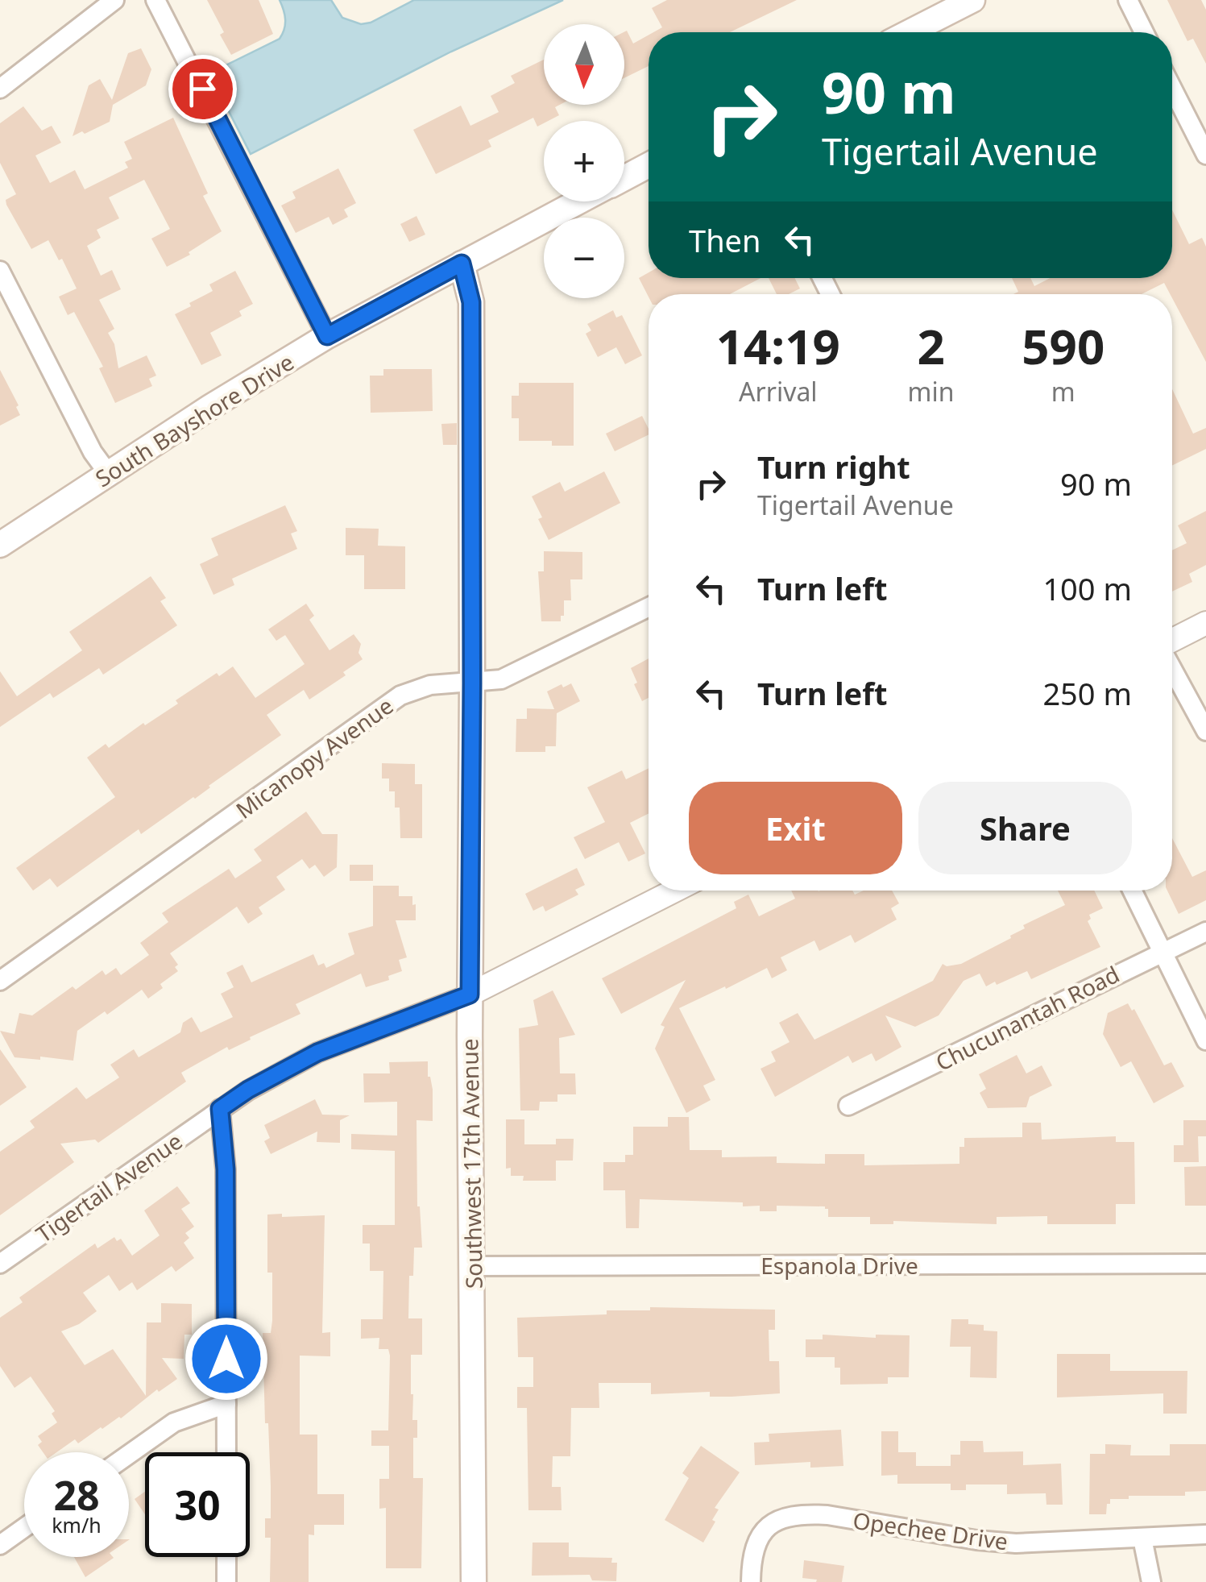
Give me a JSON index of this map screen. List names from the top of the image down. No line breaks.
{"streets":{"main road":["South Bayshore Drive","Southwest 17th Avenue"],"street":["Micanopy Avenue","Chucunantah Road","Tigertail Avenue","Espanola Drive","Opechee Drive"]},"crossings":[["South Bayshore Drive","Southwest 17th Avenue"],["Micanopy Avenue","Southwest 17th Avenue"],["Southwest 17th Avenue","Tigertail Avenue"],["Southwest 17th Avenue","Espanola Drive"]],"north":"bottom","page":{"map_buttons":["+","−"],"turn":["90 m","Tigertail Avenue"],"then":"Then","eta":["14:19","Arrival","2","min","590","m"],"list":[{"name":"Turn right","note":"Tigertail Avenue","value":"90 m"},{"name":"Turn left","value":"100 m"},{"name":"Turn left","value":"250 m"}],"buttons":["Exit","Share"],"speed":"28 km/h","limit":"30"}}
